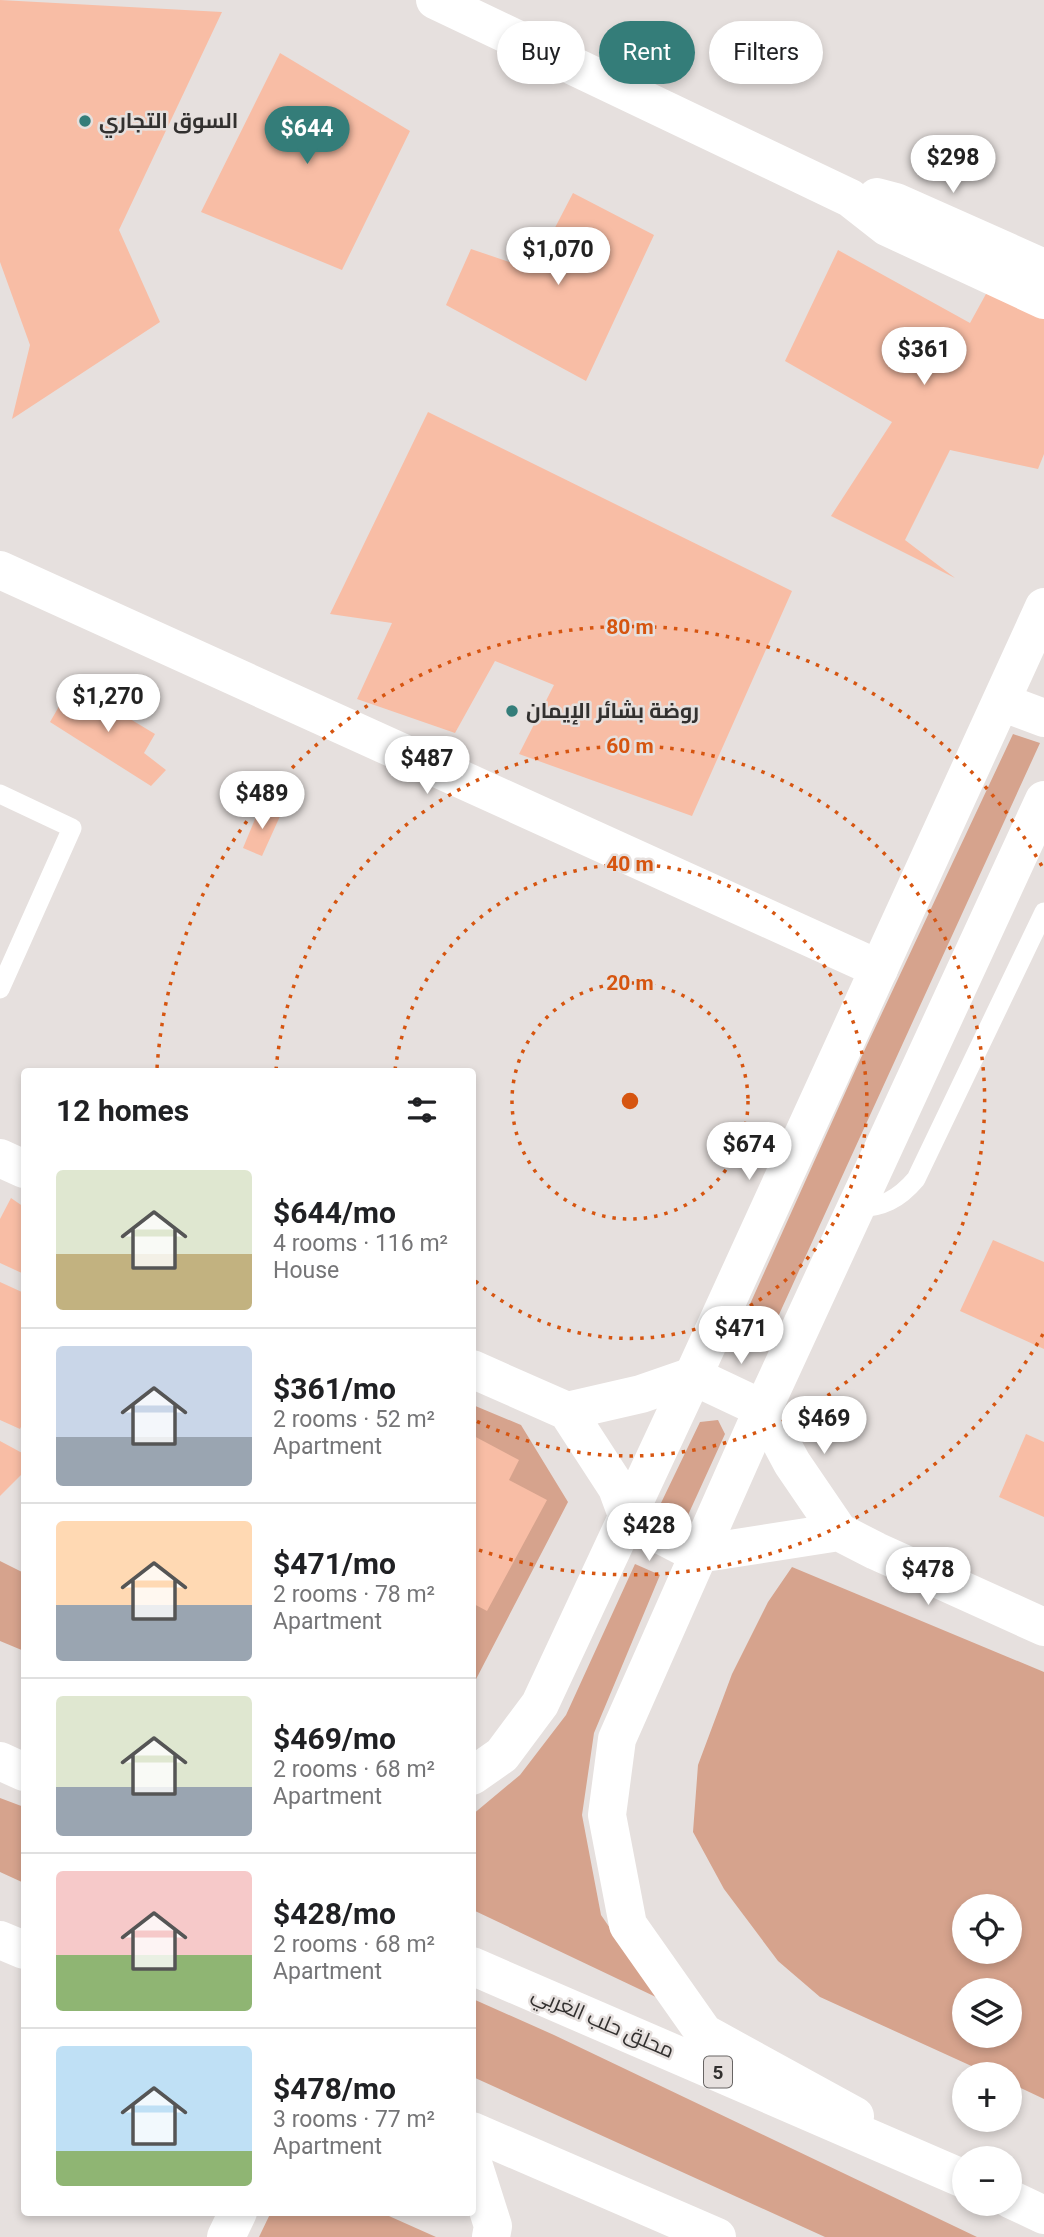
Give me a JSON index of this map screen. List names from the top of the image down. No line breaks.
{"streets":{"main road":["محلق حلب الغربي","5"]},"places":["السوق التجاري","روضة بشائر الإيمان"],"page":{"chip":["Buy","Rent","Filters"],"price":["$644","$298","$1,070","$361","$1,270","$487","$489","$674","$471","$469","$428","$478"],"heading":"12 homes","list":[{"name":"$644/mo","note":"4 rooms · 116 m² · House"},{"name":"$361/mo","note":"2 rooms · 52 m² · Apartment"},{"name":"$471/mo","note":"2 rooms · 78 m² · Apartment"},{"name":"$469/mo","note":"2 rooms · 68 m² · Apartment"},{"name":"$428/mo","note":"2 rooms · 68 m² · Apartment"},{"name":"$478/mo","note":"3 rooms · 77 m² · Apartment"}],"map_buttons":["+","−"]},"rings":["80 m","60 m","40 m","20 m"]}
